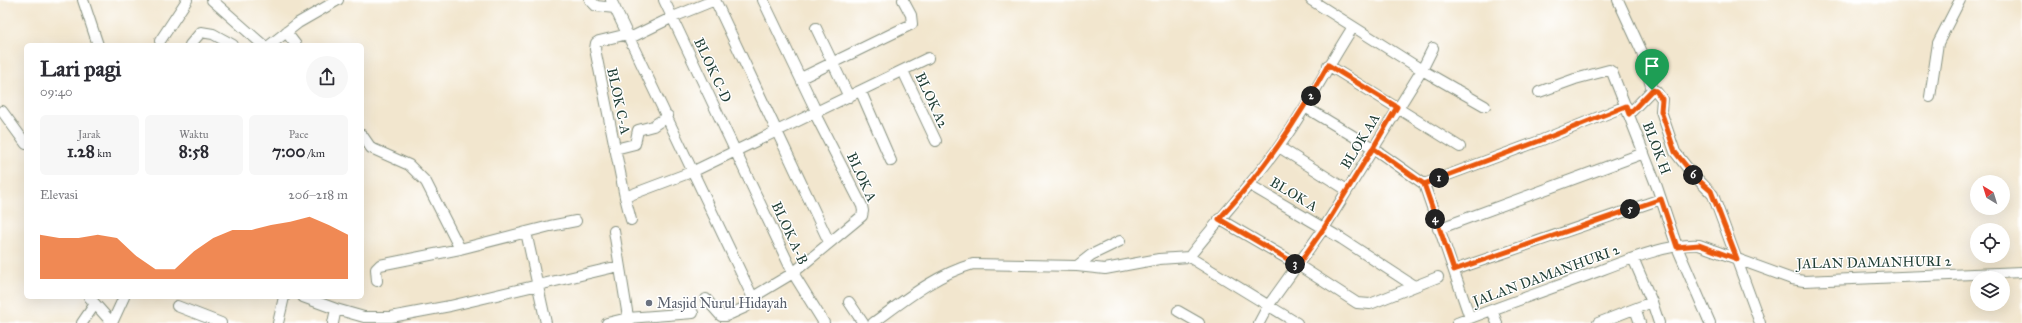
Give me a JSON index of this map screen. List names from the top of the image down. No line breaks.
{"streets":{"street":["BLOK C-D","BLOK A2","BLOK C-A","BLOK AA","BLOK H","BLOK A","BLOK A-B","JALAN DAMANHURI 2"]},"crossings":[["BLOK C-D","BLOK A-B"],["BLOK AA","BLOK A"],["BLOK H","JALAN DAMANHURI 2"],["BLOK A","BLOK A-B"]],"places":["Masjid Nurul Hidayah"],"north":"top left","page":{"heading":["Lari pagi","09:40"],"pins":["2","6","1","5","4","3"],"stats":[["Jarak","1.28 km"],["Waktu","8:58"],["Pace","7:00 /km"]],"chart":["Elevasi","206–218 m"]}}
